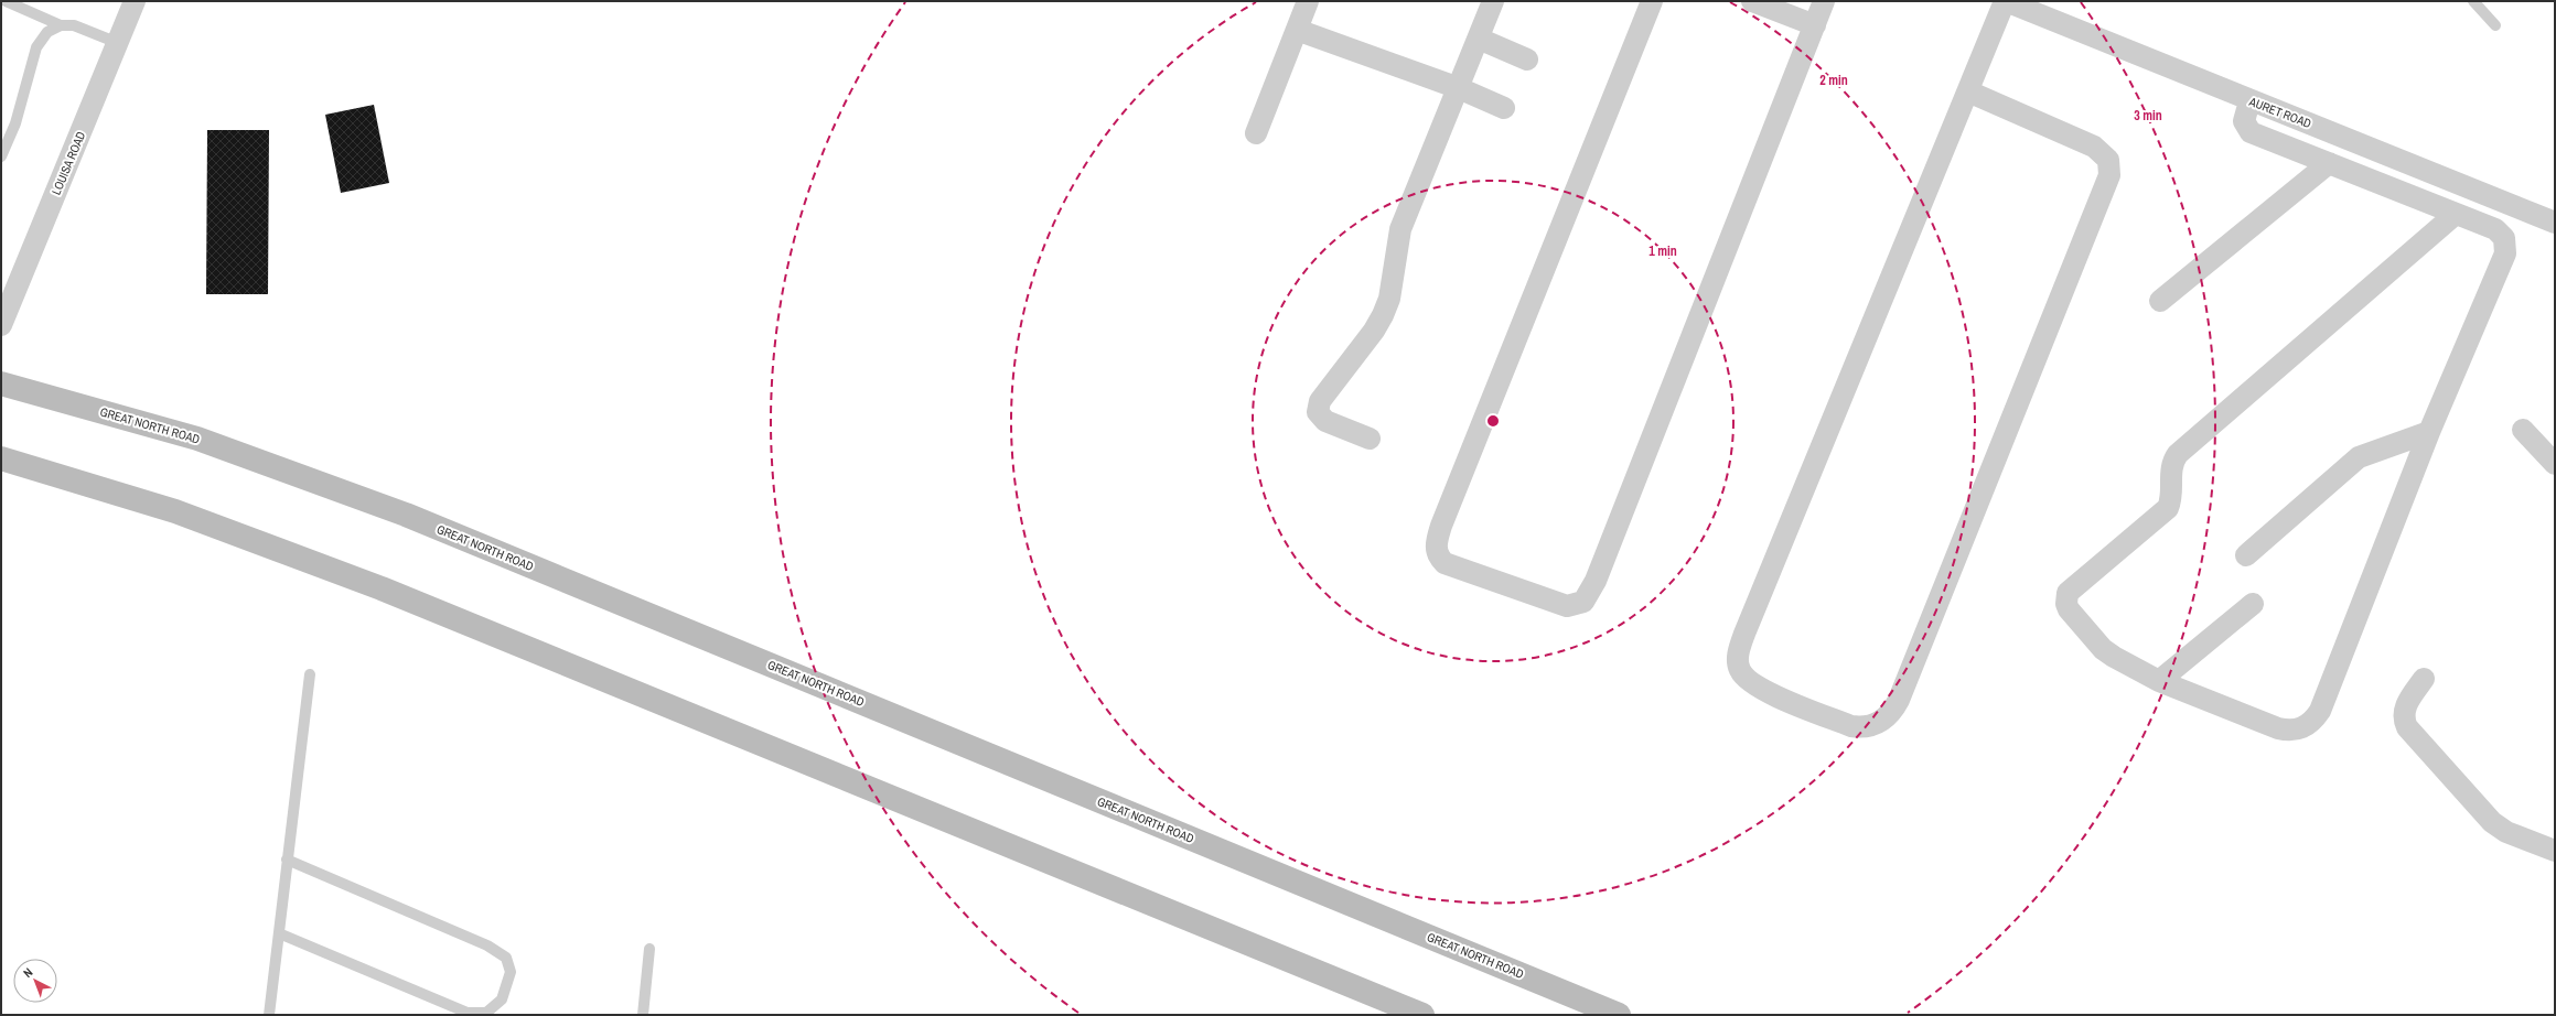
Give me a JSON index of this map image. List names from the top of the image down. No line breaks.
{"streets":{"main road":["GREAT NORTH ROAD"],"street":["AURET ROAD","LOUISA ROAD"]},"north":"top left","rings":["2 min","3 min","1 min"]}
